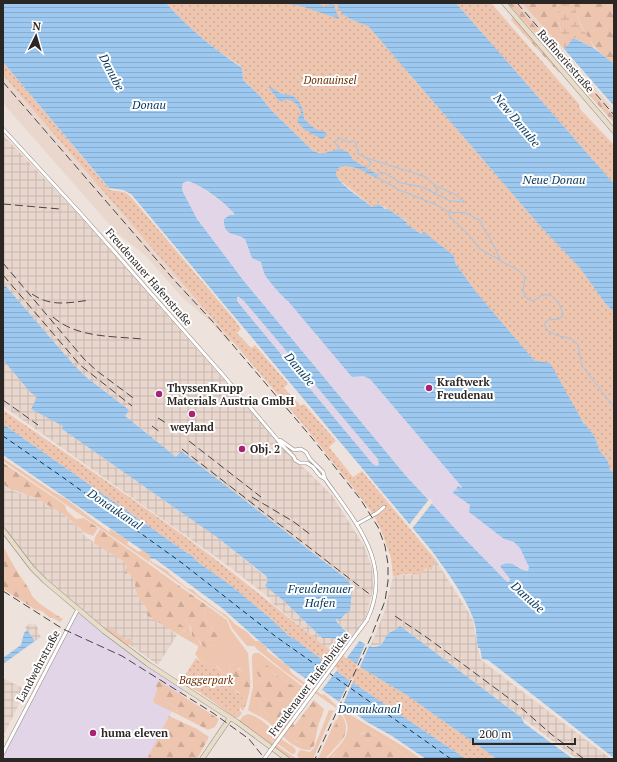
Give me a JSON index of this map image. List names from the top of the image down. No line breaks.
{"streets":{"street":["Raffineriestraße","Freudenauer Hafenstraße","Landwehrstraße","Freudenauer Hafenbrücke"]},"crossings":[["Freudenauer Hafenstraße","Freudenauer Hafenbrücke"]],"water":["Danube","Donau","New Danube","Neue Donau","Donaukanal","Freudenauer Hafen"],"parks":["Donauinsel","Baggerpark"],"places":["Kraftwerk Freudenau","ThyssenKrupp Materials Austria GmbH","weyland","Obj. 2","huma eleven"],"scale_bar":"200 m","north":"top"}
